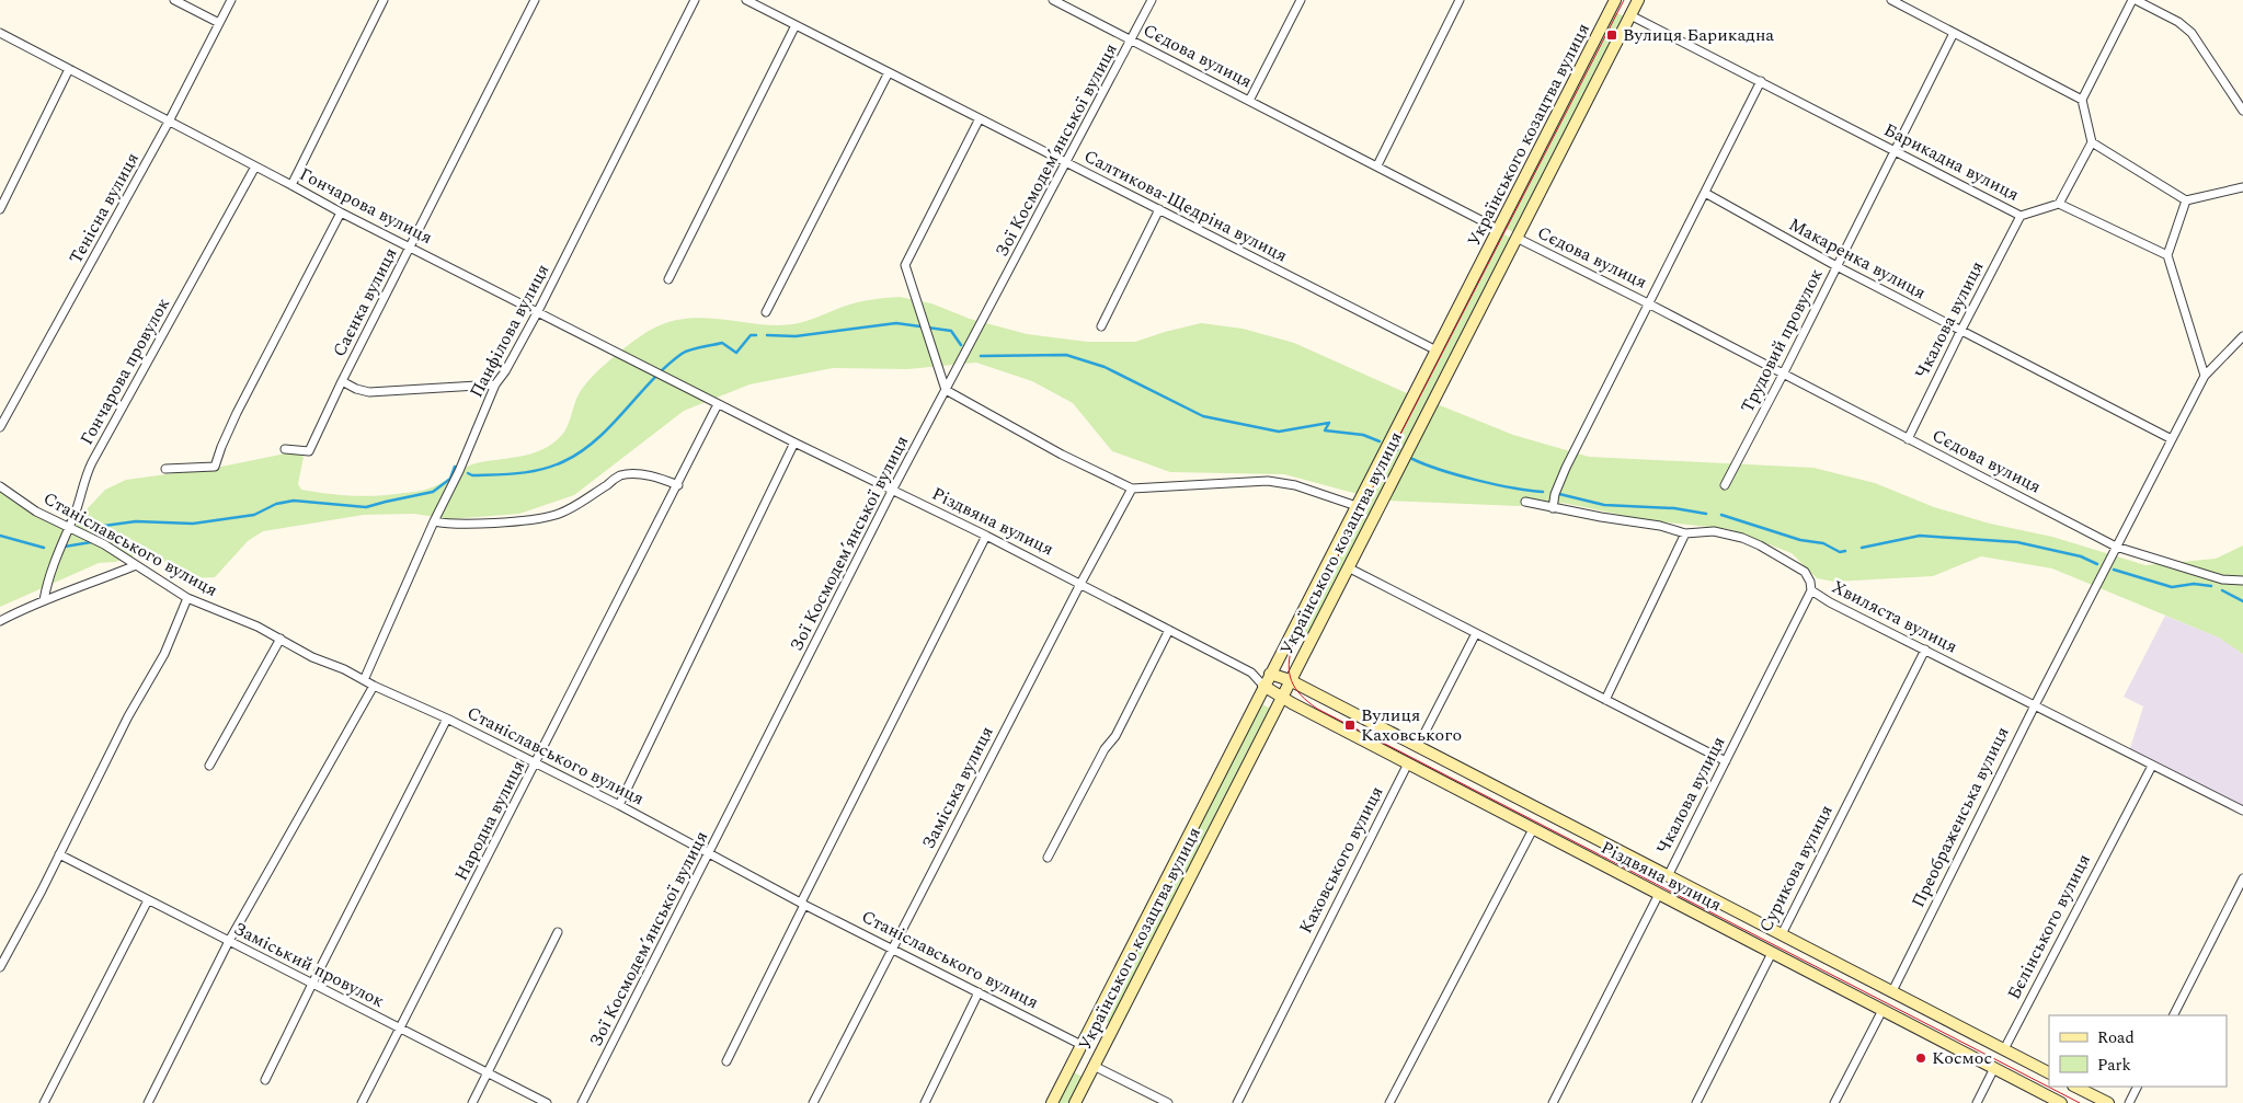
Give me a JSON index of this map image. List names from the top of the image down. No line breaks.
{"streets":{"street":["Сєдова вулиця","Українського козацтва вулиця","Зої Космодем’янської вулиця","Барикадна вулиця","Гончарова вулиця","Салтикова-Щедріна вулиця","Тенісна вулиця","Макаренка вулиця","Саєнка вулиця","Чкалова вулиця","Панфілова вулиця","Трудовий провулок","Гончарова провулок","Різдвяна вулиця","Станіславського вулиця","Хвиляста вулиця","Заміська вулиця","Преображенська вулиця","Народна вулиця","Каховського вулиця","Сурикова вулиця","Бєлінського вулиця","Заміський провулок"]},"crossings":[["Сєдова вулиця","Українського козацтва вулиця"],["Сєдова вулиця","Зої Космодем’янської вулиця"],["Сєдова вулиця","Чкалова вулиця"],["Сєдова вулиця","Трудовий провулок"],["Сєдова вулиця","Преображенська вулиця"],["Українського козацтва вулиця","Барикадна вулиця"],["Українського козацтва вулиця","Салтикова-Щедріна вулиця"],["Українського козацтва вулиця","Різдвяна вулиця"],["Українського козацтва вулиця","Станіславського вулиця"],["Зої Космодем’янської вулиця","Салтикова-Щедріна вулиця"],["Зої Космодем’янської вулиця","Різдвяна вулиця"],["Зої Космодем’янської вулиця","Станіславського вулиця"],["Барикадна вулиця","Чкалова вулиця"],["Барикадна вулиця","Трудовий провулок"],["Гончарова вулиця","Тенісна вулиця"],["Гончарова вулиця","Саєнка вулиця"],["Гончарова вулиця","Панфілова вулиця"],["Гончарова вулиця","Гончарова провулок"],["Гончарова вулиця","Різдвяна вулиця"],["Гончарова вулиця","Народна вулиця"],["Макаренка вулиця","Чкалова вулиця"],["Макаренка вулиця","Трудовий провулок"],["Макаренка вулиця","Преображенська вулиця"],["Чкалова вулиця","Різдвяна вулиця"],["Чкалова вулиця","Хвиляста вулиця"],["Панфілова вулиця","Станіславського вулиця"],["Гончарова провулок","Станіславського вулиця"],["Різдвяна вулиця","Заміська вулиця"],["Різдвяна вулиця","Преображенська вулиця"],["Різдвяна вулиця","Народна вулиця"],["Різдвяна вулиця","Каховського вулиця"],["Різдвяна вулиця","Сурикова вулиця"],["Різдвяна вулиця","Бєлінського вулиця"],["Станіславського вулиця","Заміська вулиця"],["Станіславського вулиця","Народна вулиця"],["Хвиляста вулиця","Преображенська вулиця"],["Хвиляста вулиця","Сурикова вулиця"],["Хвиляста вулиця","Бєлінського вулиця"],["Народна вулиця","Заміський провулок"]],"places":{"transit":["Вулиця Барикадна","Вулиця Каховського"],"other":["Космос"]},"legend":["Road","Park"]}
